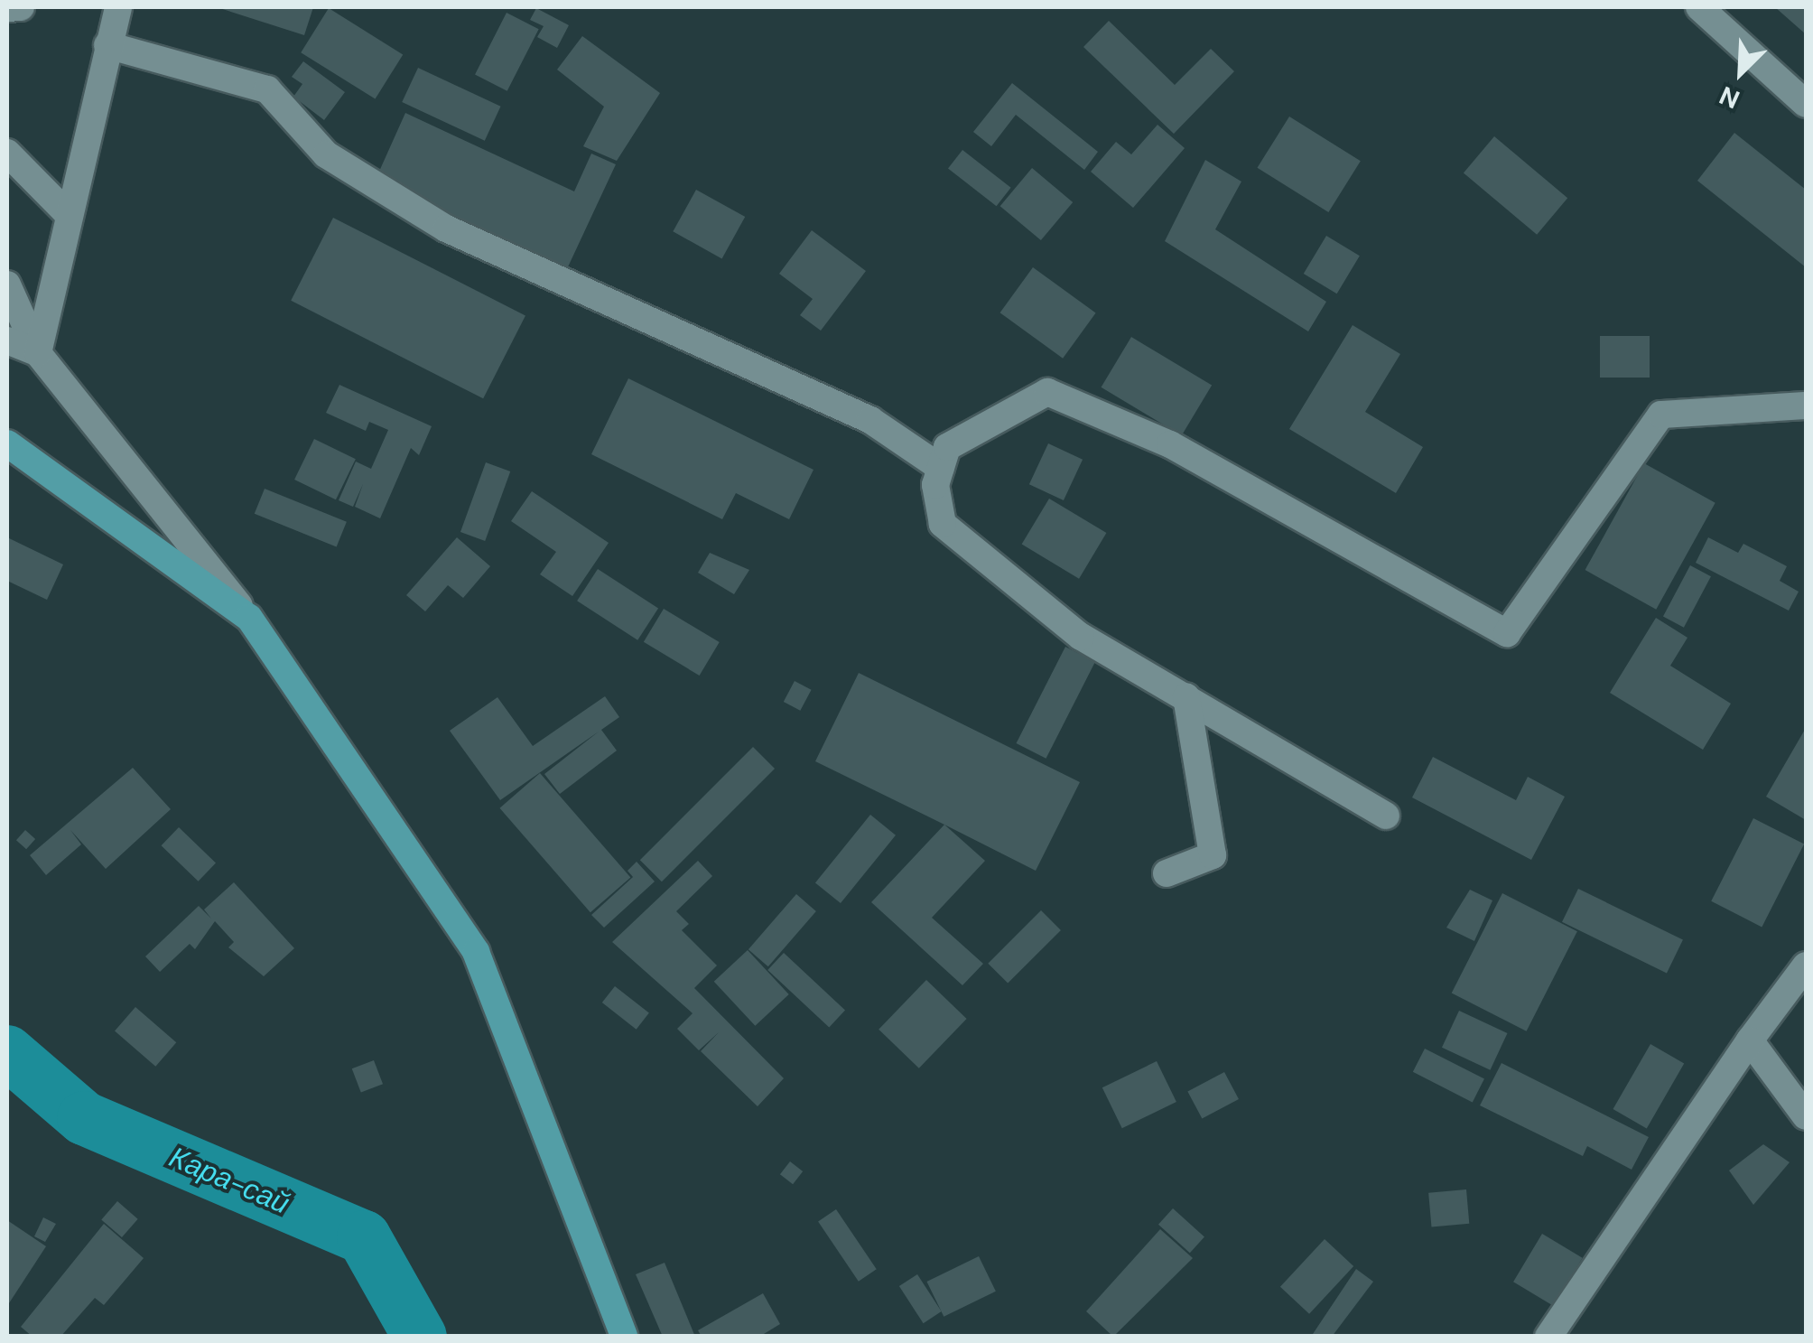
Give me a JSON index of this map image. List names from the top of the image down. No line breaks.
{"water":["Кара-сай"],"north":"bottom left"}
